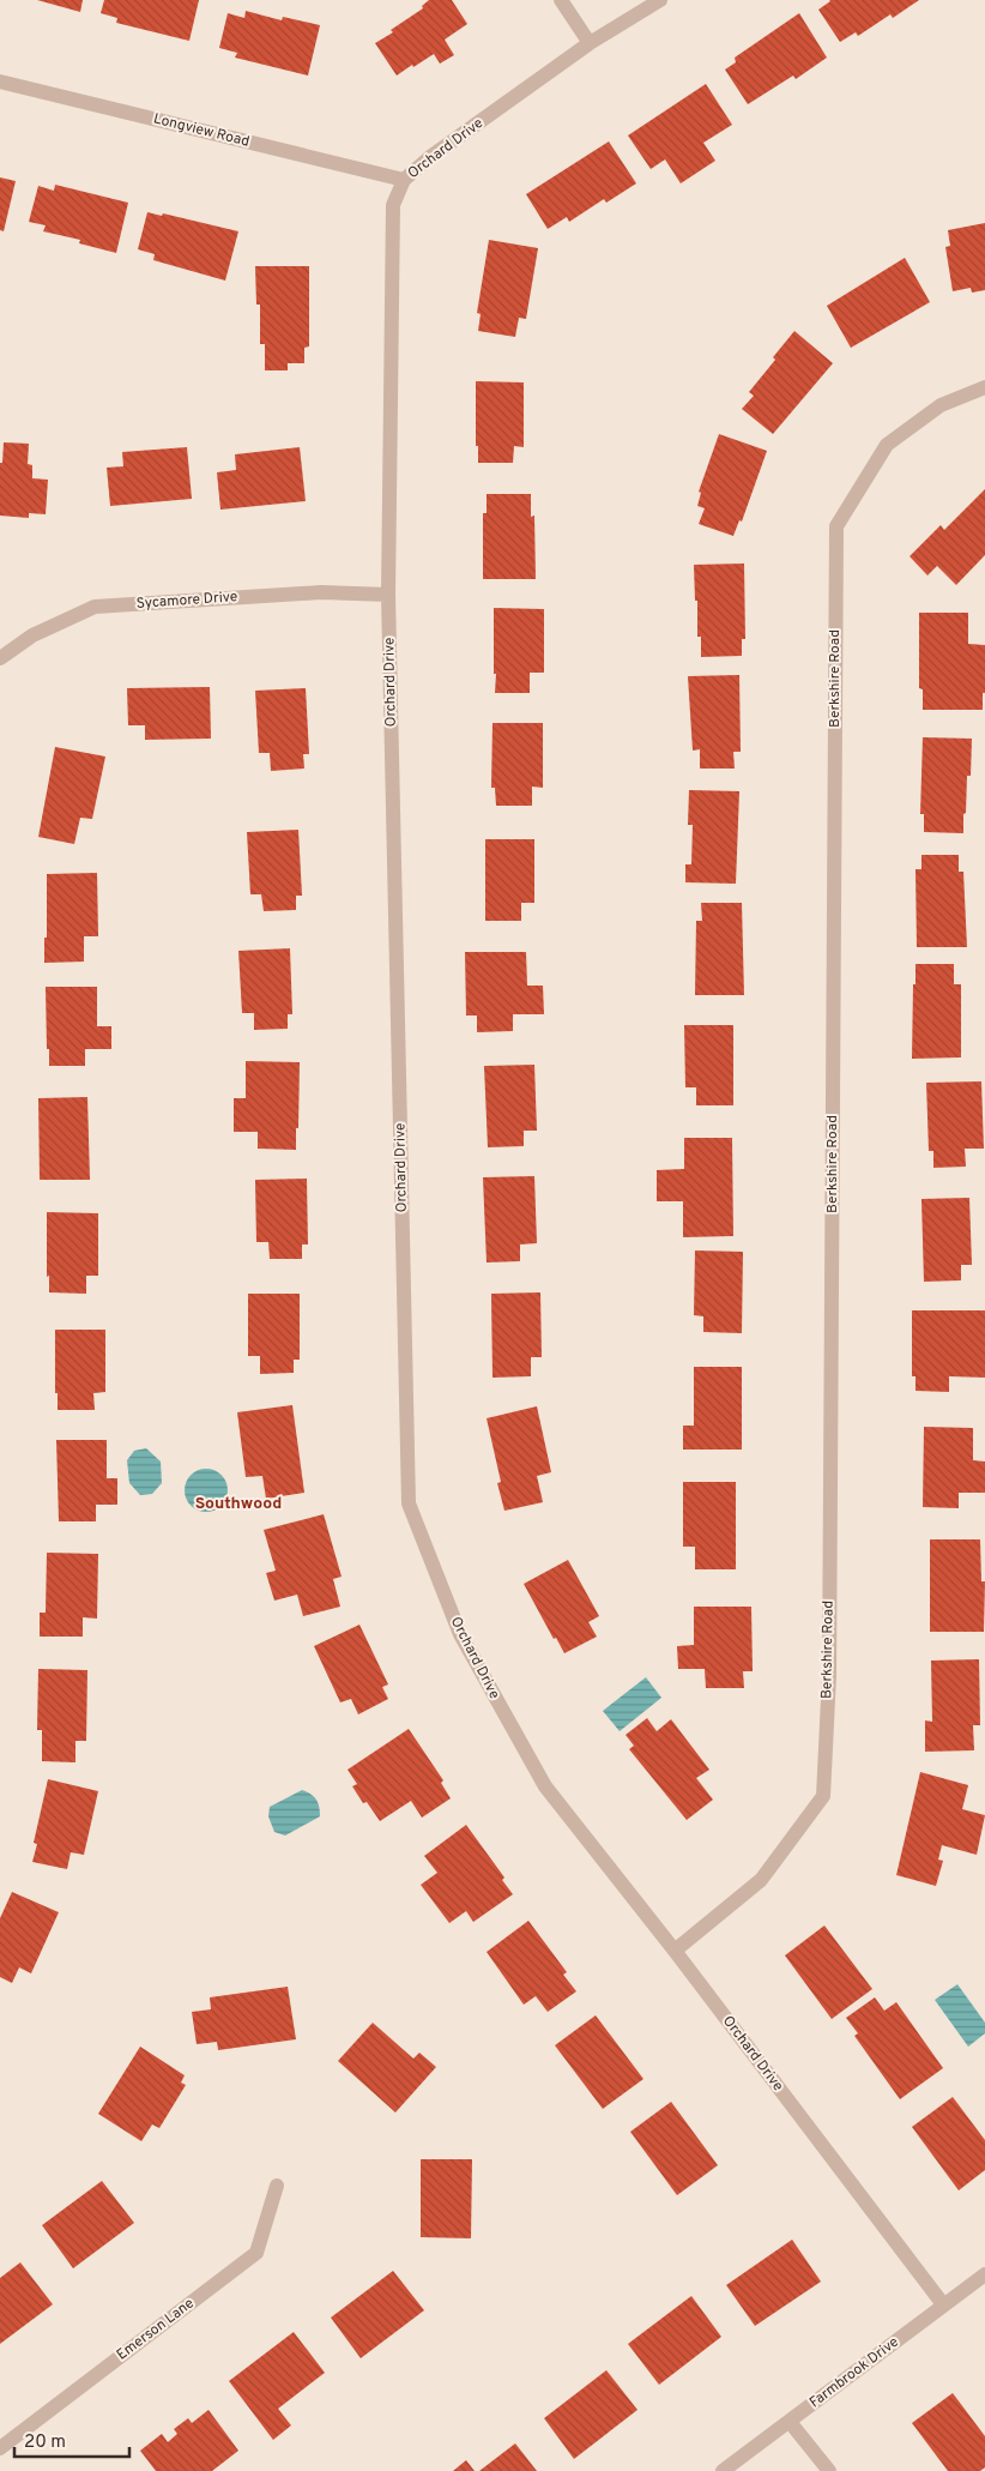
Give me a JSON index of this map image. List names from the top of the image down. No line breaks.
{"streets":{"street":["Longview Road","Orchard Drive","Sycamore Drive","Berkshire Road","Emerson Lane","Farmbrook Drive"]},"crossings":[["Longview Road","Orchard Drive"],["Orchard Drive","Sycamore Drive"],["Orchard Drive","Berkshire Road"],["Orchard Drive","Farmbrook Drive"]],"districts":["Southwood"],"scale_bar":"20 m"}
